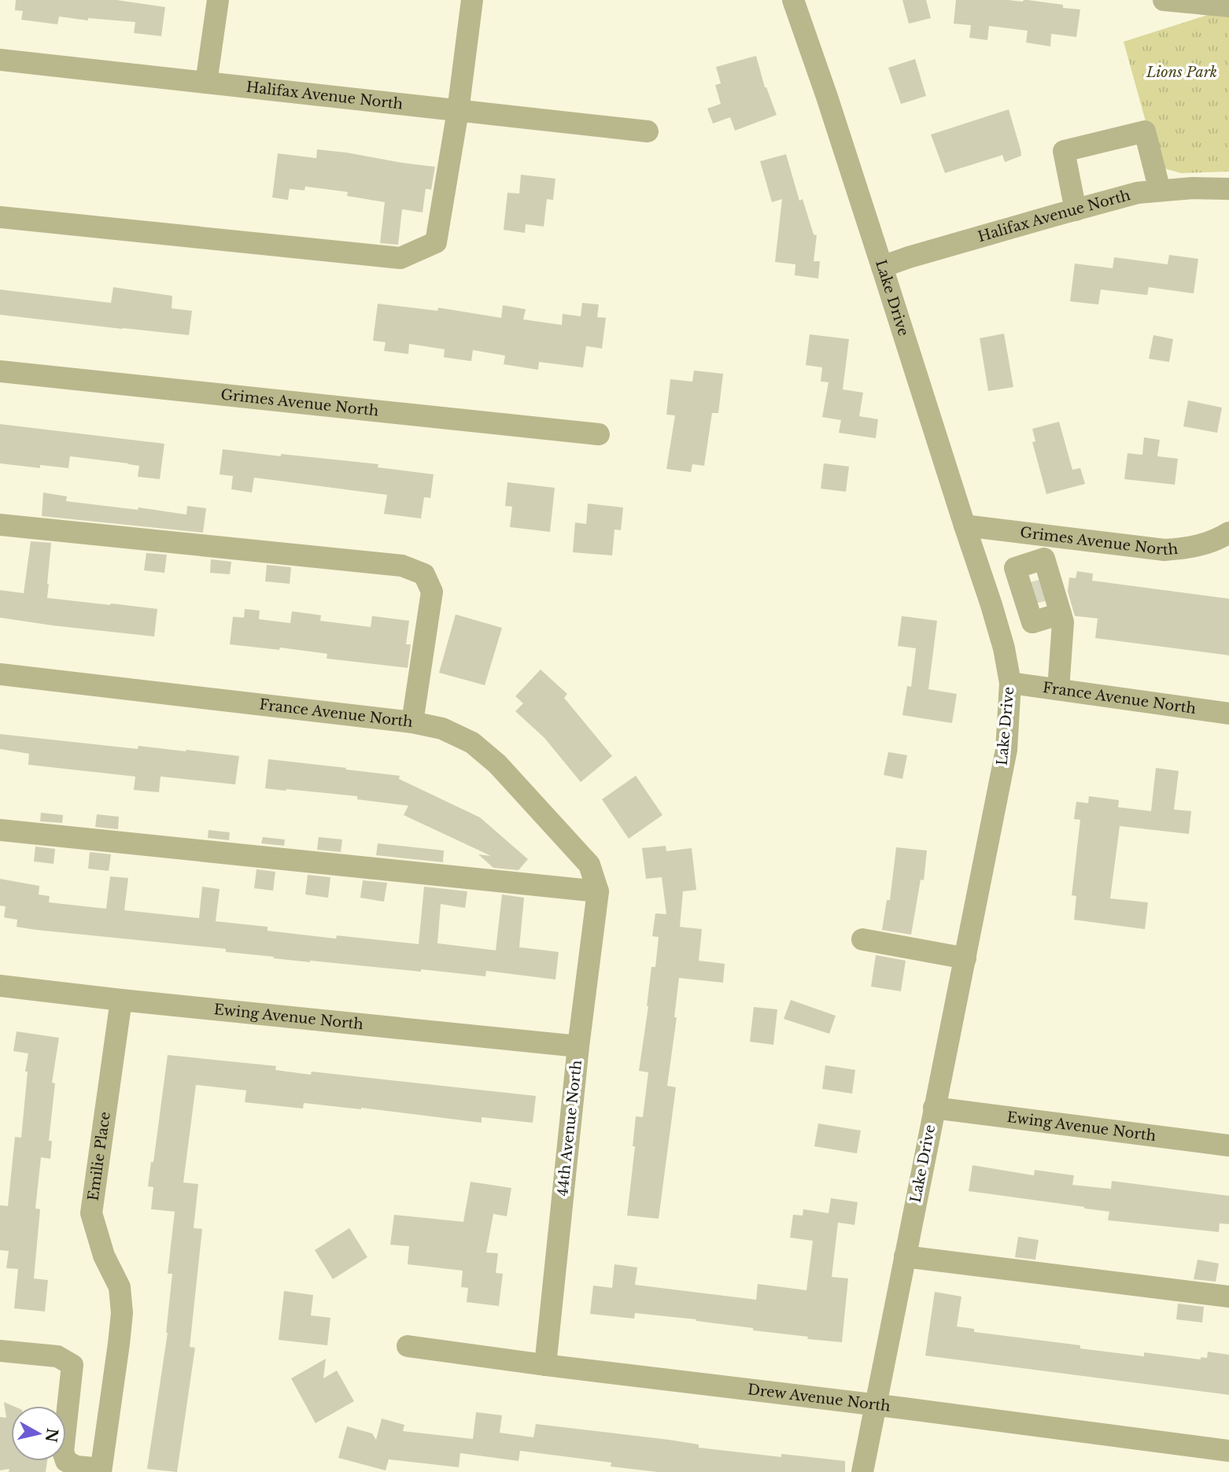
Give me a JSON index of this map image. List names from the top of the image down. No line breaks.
{"streets":{"street":["Halifax Avenue North","Lake Drive","Grimes Avenue North","France Avenue North","Ewing Avenue North","44th Avenue North","Emilie Place","Drew Avenue North"]},"crossings":[["Halifax Avenue North","Lake Drive"],["Lake Drive","Grimes Avenue North"],["Lake Drive","France Avenue North"],["Lake Drive","Ewing Avenue North"],["Lake Drive","Drew Avenue North"],["France Avenue North","44th Avenue North"],["Ewing Avenue North","44th Avenue North"],["Ewing Avenue North","Emilie Place"],["44th Avenue North","Drew Avenue North"]],"parks":["Lions Park"],"north":"right"}
